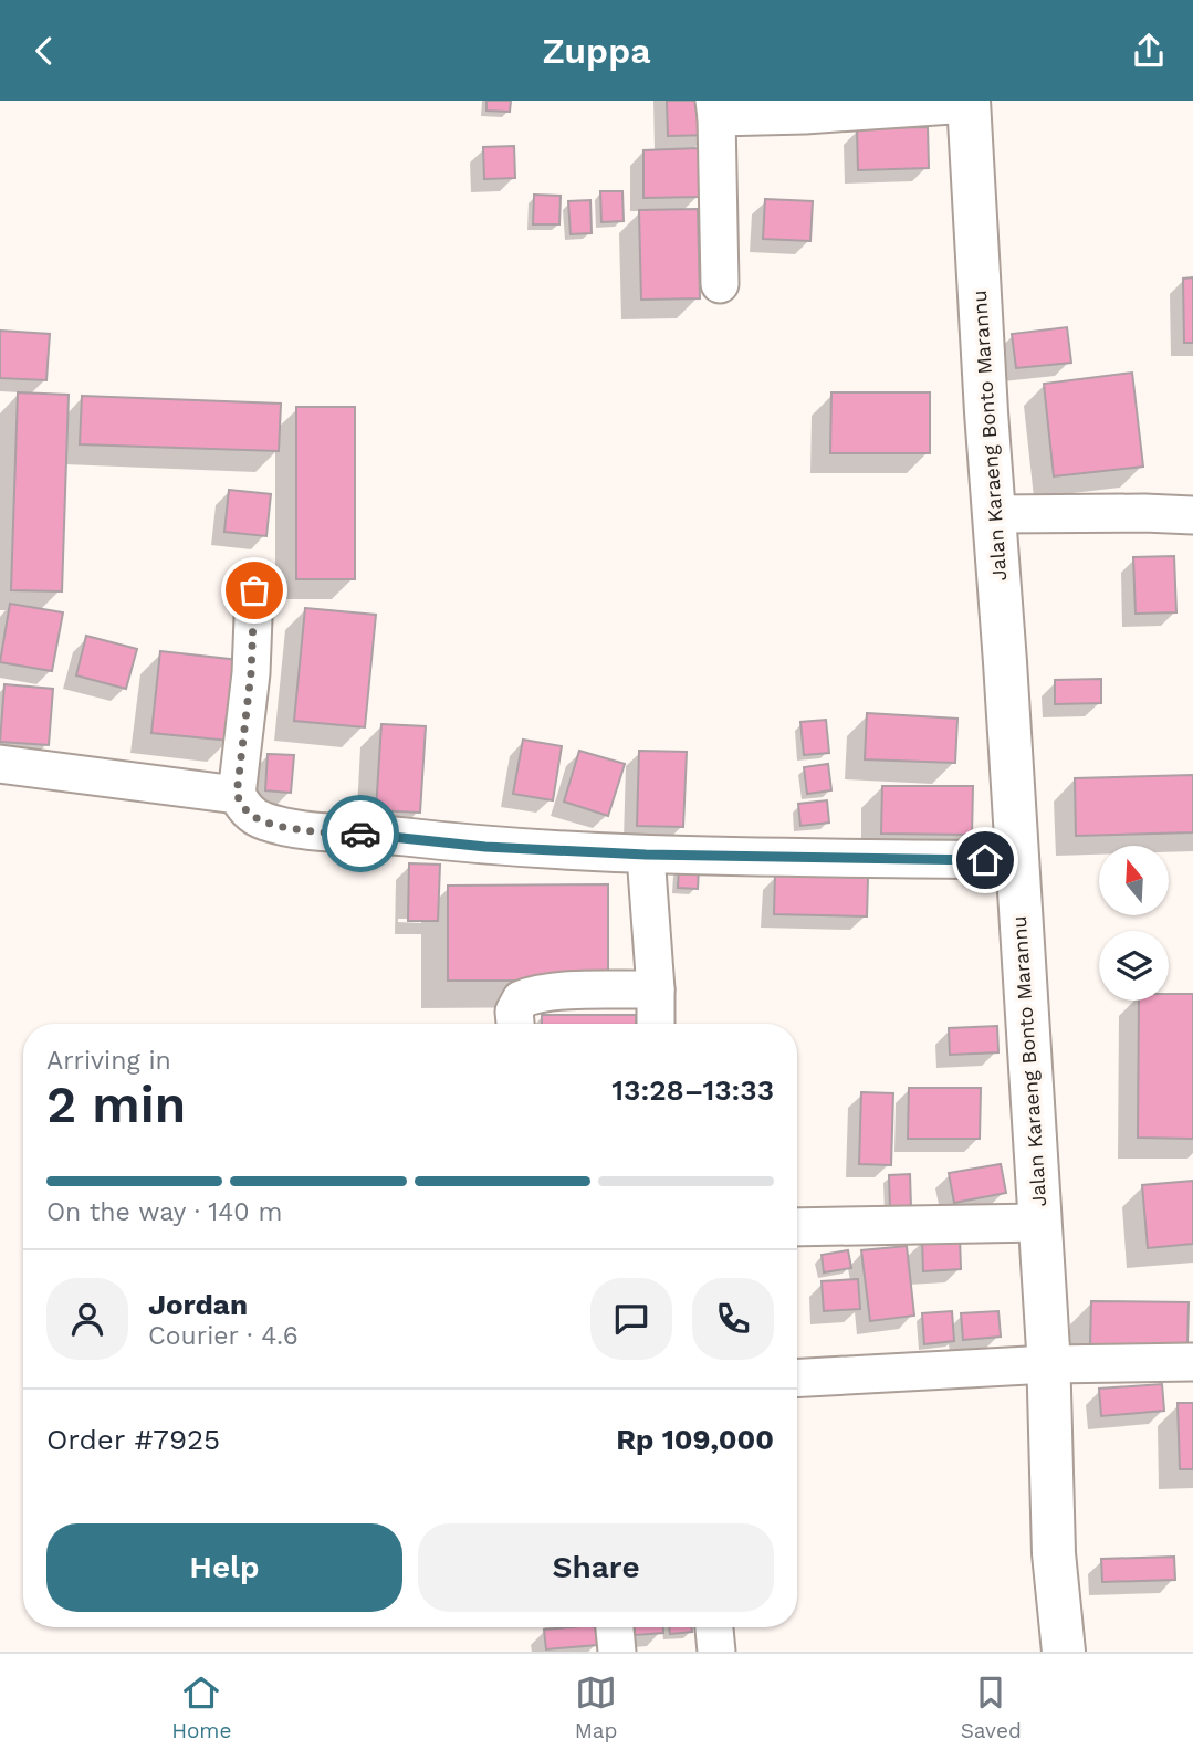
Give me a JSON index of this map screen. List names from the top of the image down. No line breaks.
{"streets":{"main road":["Jalan Karaeng Bonto Marannu"]},"north":"top","page":{"header":"Zuppa","heading":["2 min","Arriving in","13:28–13:33"],"panel":["Jordan","Courier · 4.6","Order #7925","Rp 109,000"],"bar":"On the way · 140 m","buttons":["Help","Share"],"tabs":["Home","Map","Saved"]}}
